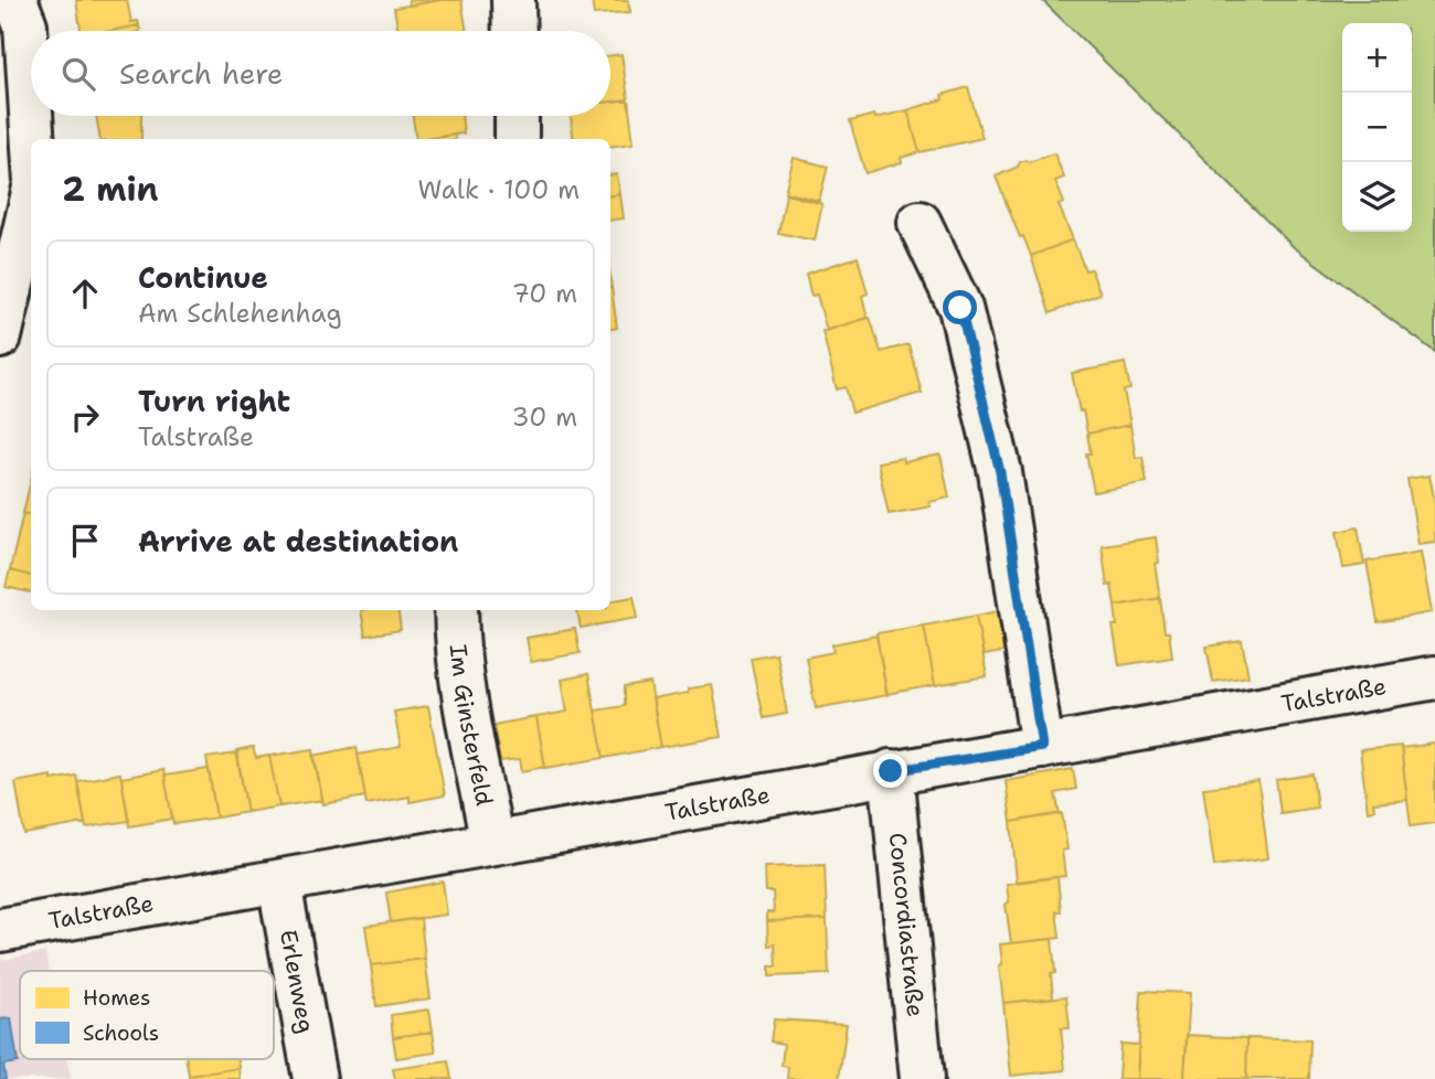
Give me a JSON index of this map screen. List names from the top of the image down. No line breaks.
{"streets":{"street":["Talstraße","Im Ginsterfeld","Concordiastraße","Erlenweg"]},"crossings":[["Talstraße","Im Ginsterfeld"],["Talstraße","Concordiastraße"],["Talstraße","Erlenweg"]],"legend":["Homes","Schools"],"page":{"map_buttons":["+","−"],"search":"Search here","heading":["2 min","Walk · 100 m"],"list":[["Continue","Am Schlehenhag","70 m"],["Turn right","Talstraße","30 m"],"Arrive at destination"]}}
